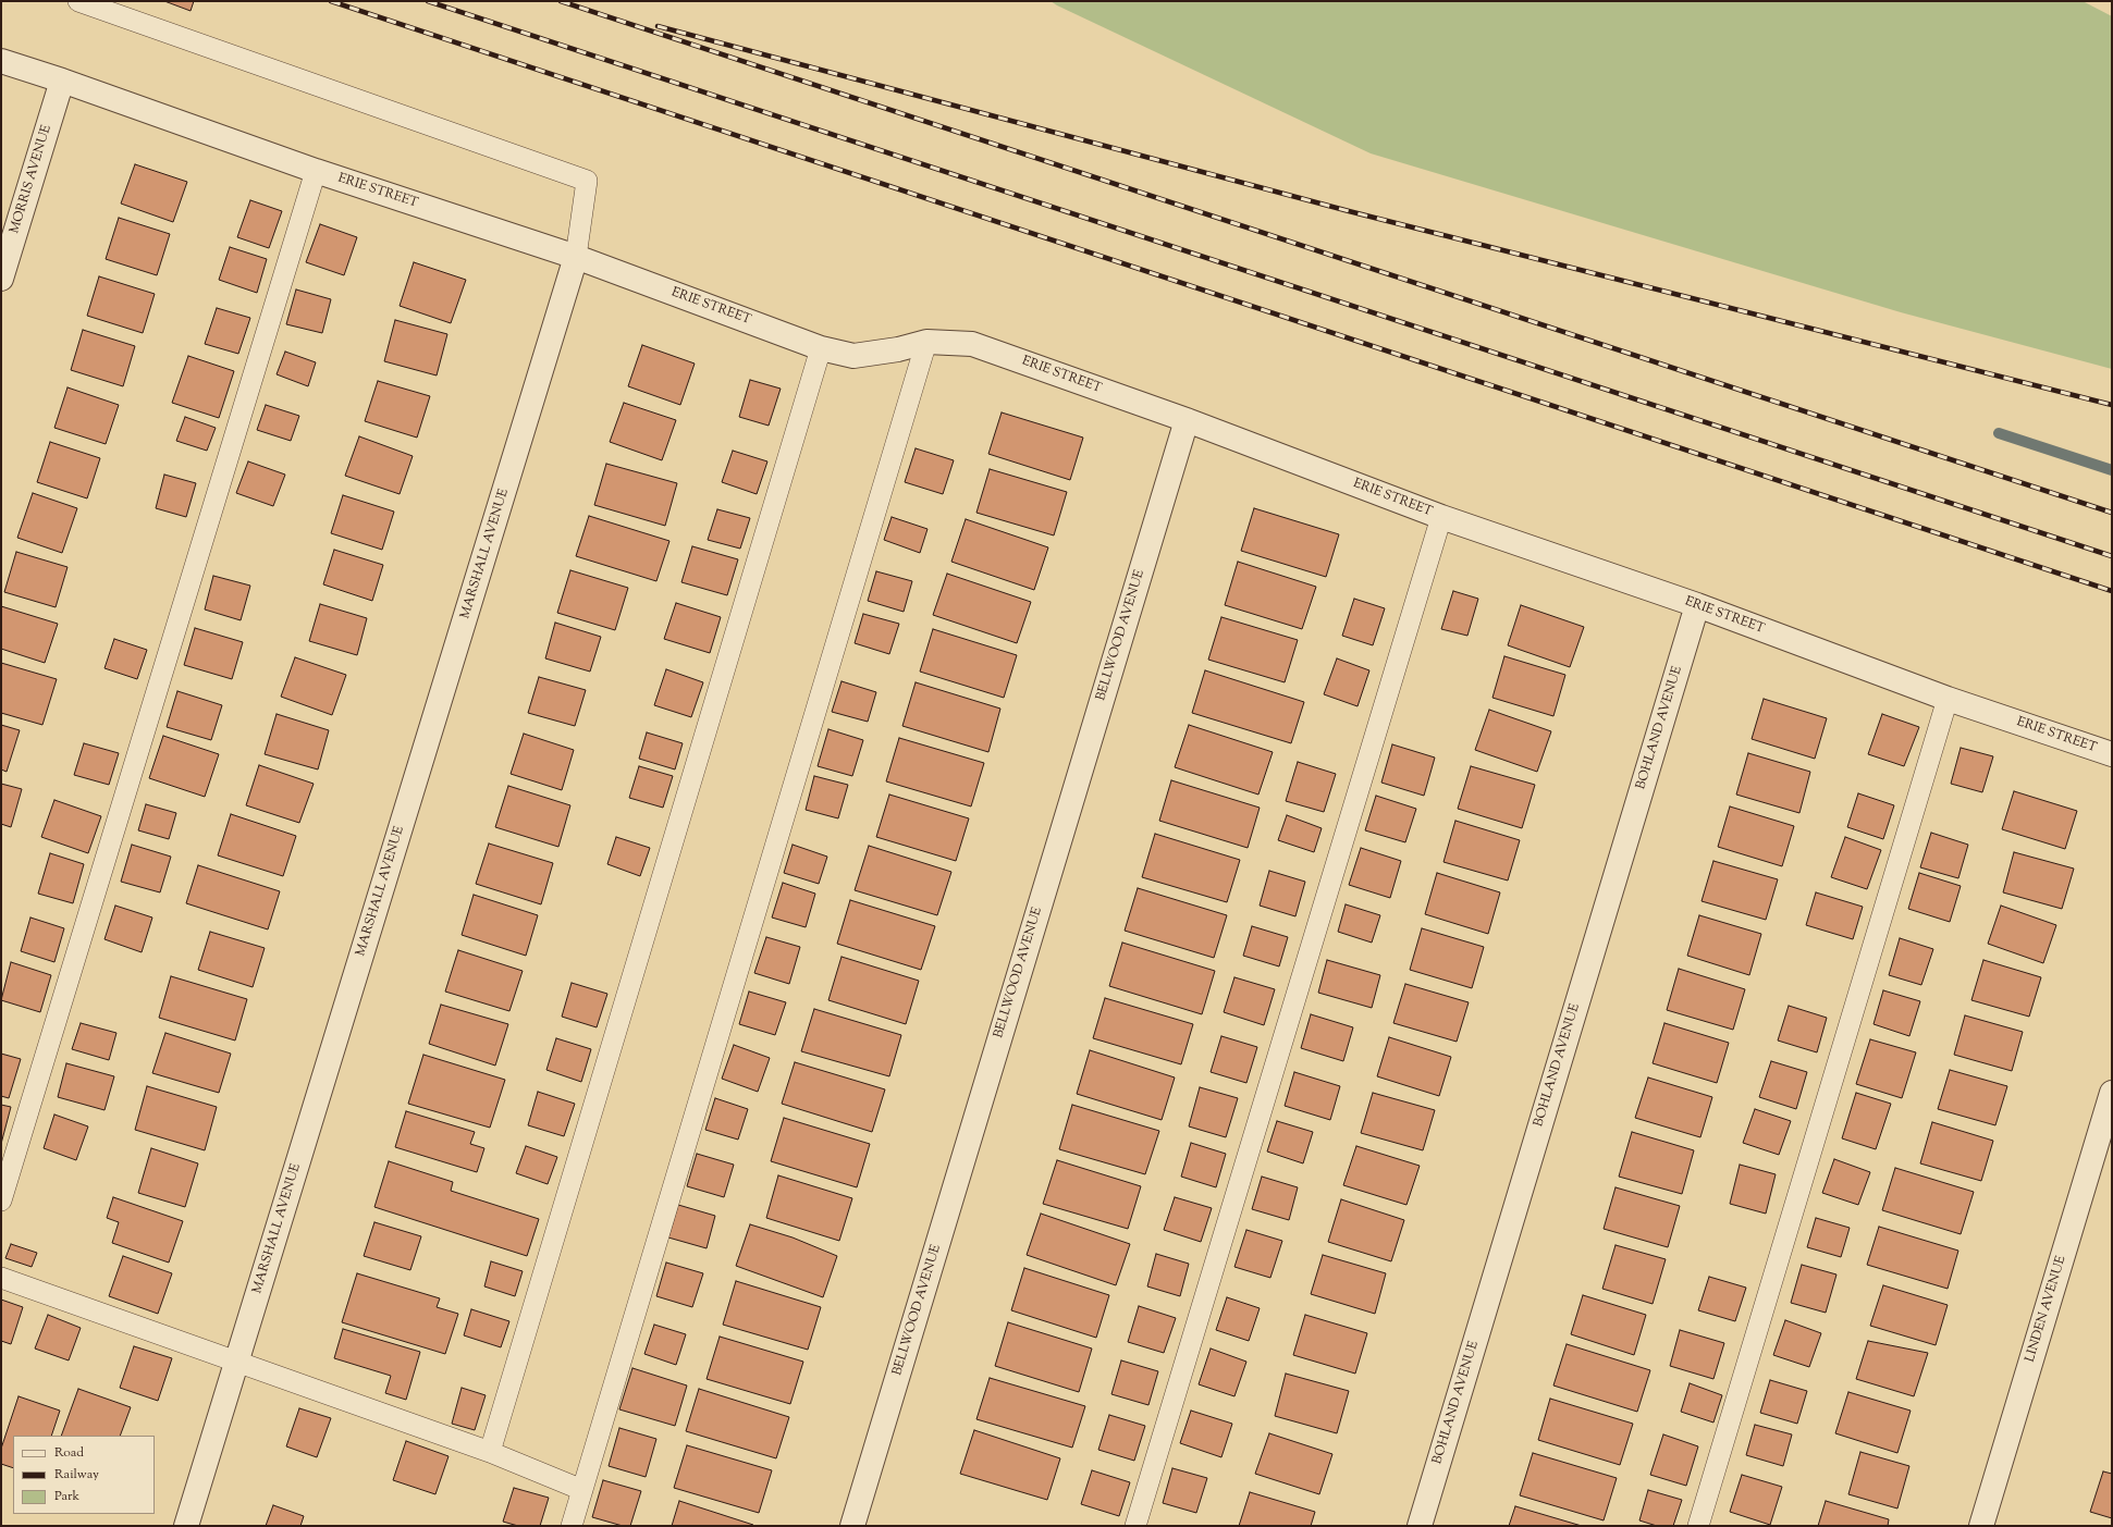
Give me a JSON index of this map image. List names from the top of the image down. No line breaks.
{"streets":{"street":["MORRIS AVENUE","ERIE STREET","MARSHALL AVENUE","BELLWOOD AVENUE","BOHLAND AVENUE","LINDEN AVENUE"]},"crossings":[["MORRIS AVENUE","ERIE STREET"],["ERIE STREET","MARSHALL AVENUE"],["ERIE STREET","BELLWOOD AVENUE"],["ERIE STREET","BOHLAND AVENUE"]],"legend":["Road","Railway","Park"]}
